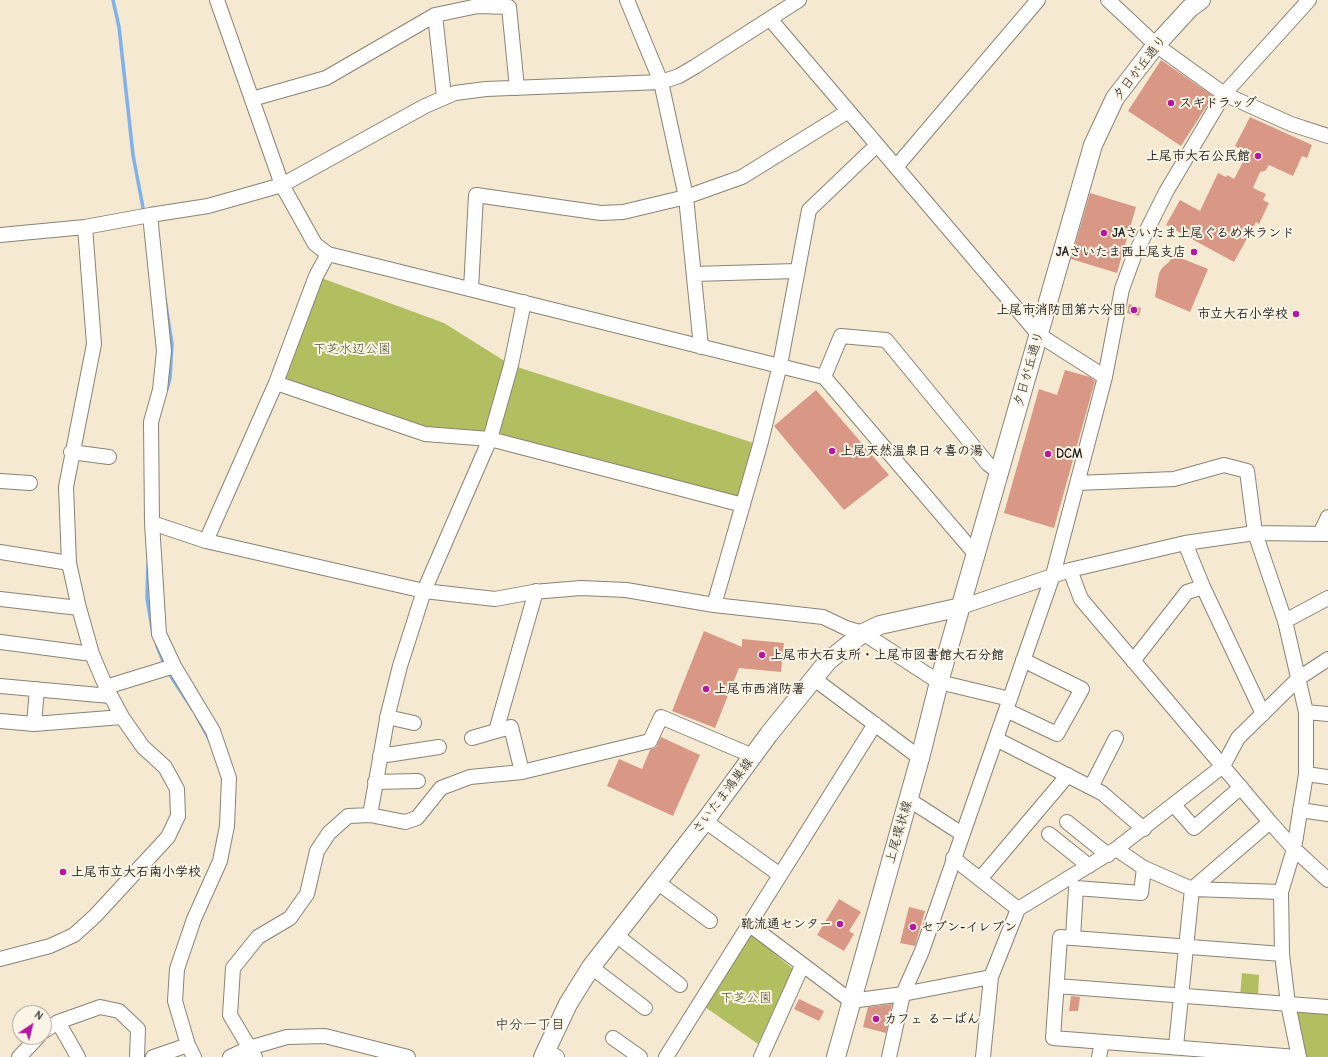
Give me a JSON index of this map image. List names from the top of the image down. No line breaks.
{"streets":{"main road":["夕日が丘通り","さいたま鴻巣線","上尾環状線"]},"crossings":[["夕日が丘通り","さいたま鴻巣線"],["夕日が丘通り","上尾環状線"],["さいたま鴻巣線","上尾環状線"]],"districts":["中分一丁目"],"parks":["下芝水辺公園","下芝公園"],"places":["スギドラッグ","上尾市大石公民館","JAさいたま上尾ぐるめ米ランド","JAさいたま西上尾支店","上尾市消防団第六分団","市立大石小学校","上尾天然温泉日々喜の湯","DCM","上尾市大石支所・上尾市図書館大石分館","上尾市西消防署","上尾市立大石南小学校","靴流通センター","セブン-イレブン","カフェ るーぱん"],"north":"top right"}
